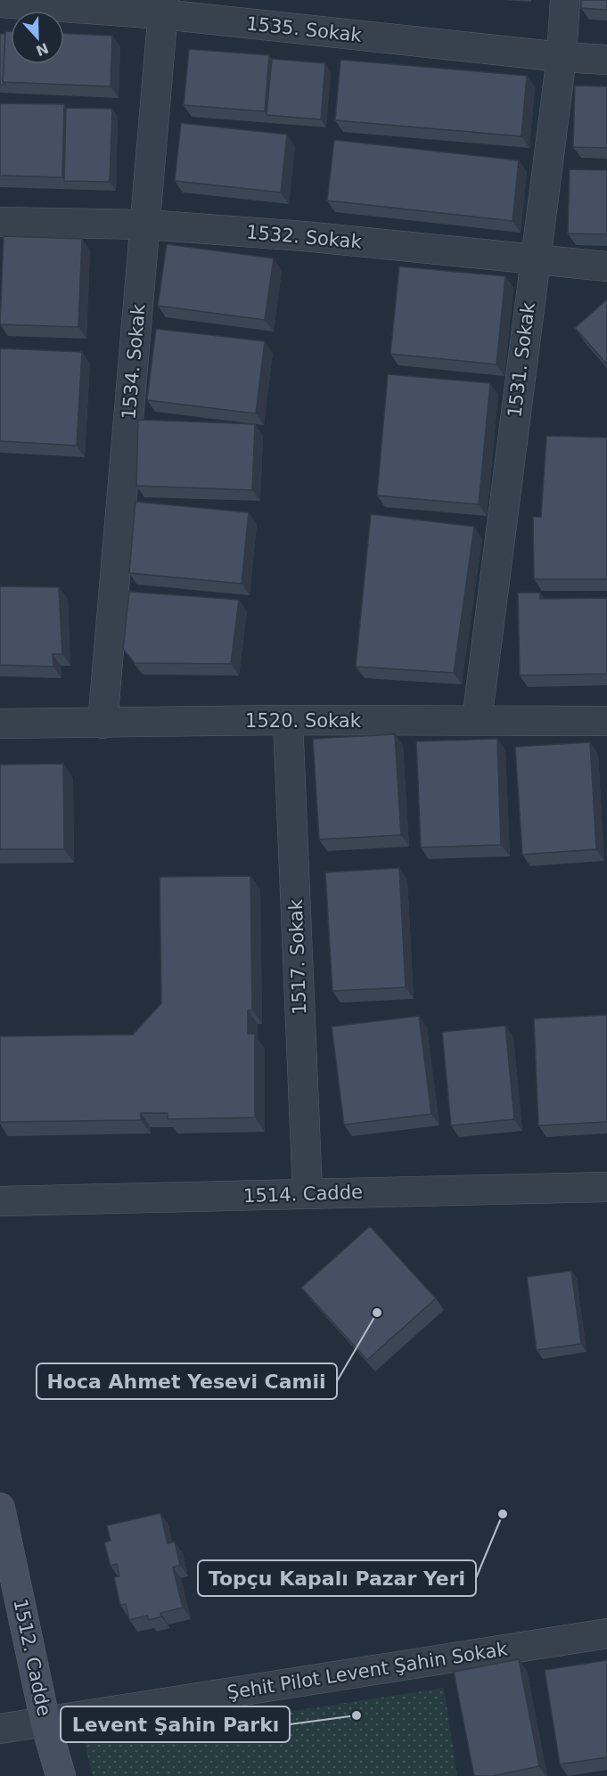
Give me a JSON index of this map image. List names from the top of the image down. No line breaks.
{"streets":{"street":["1535. Sokak","1532. Sokak","1531. Sokak","1534. Sokak","1520. Sokak","1517. Sokak","1514. Cadde","1512. Cadde","Şehit Pilot Levent Şahin Sokak"]},"crossings":[["1535. Sokak","1531. Sokak"],["1535. Sokak","1534. Sokak"],["1532. Sokak","1531. Sokak"],["1532. Sokak","1534. Sokak"],["1531. Sokak","1520. Sokak"],["1534. Sokak","1520. Sokak"],["1520. Sokak","1517. Sokak"],["1517. Sokak","1514. Cadde"],["1512. Cadde","Şehit Pilot Levent Şahin Sokak"]],"places":["Hoca Ahmet Yesevi Camii","Topçu Kapalı Pazar Yeri","Levent Şahin Parkı"],"north":"bottom"}
